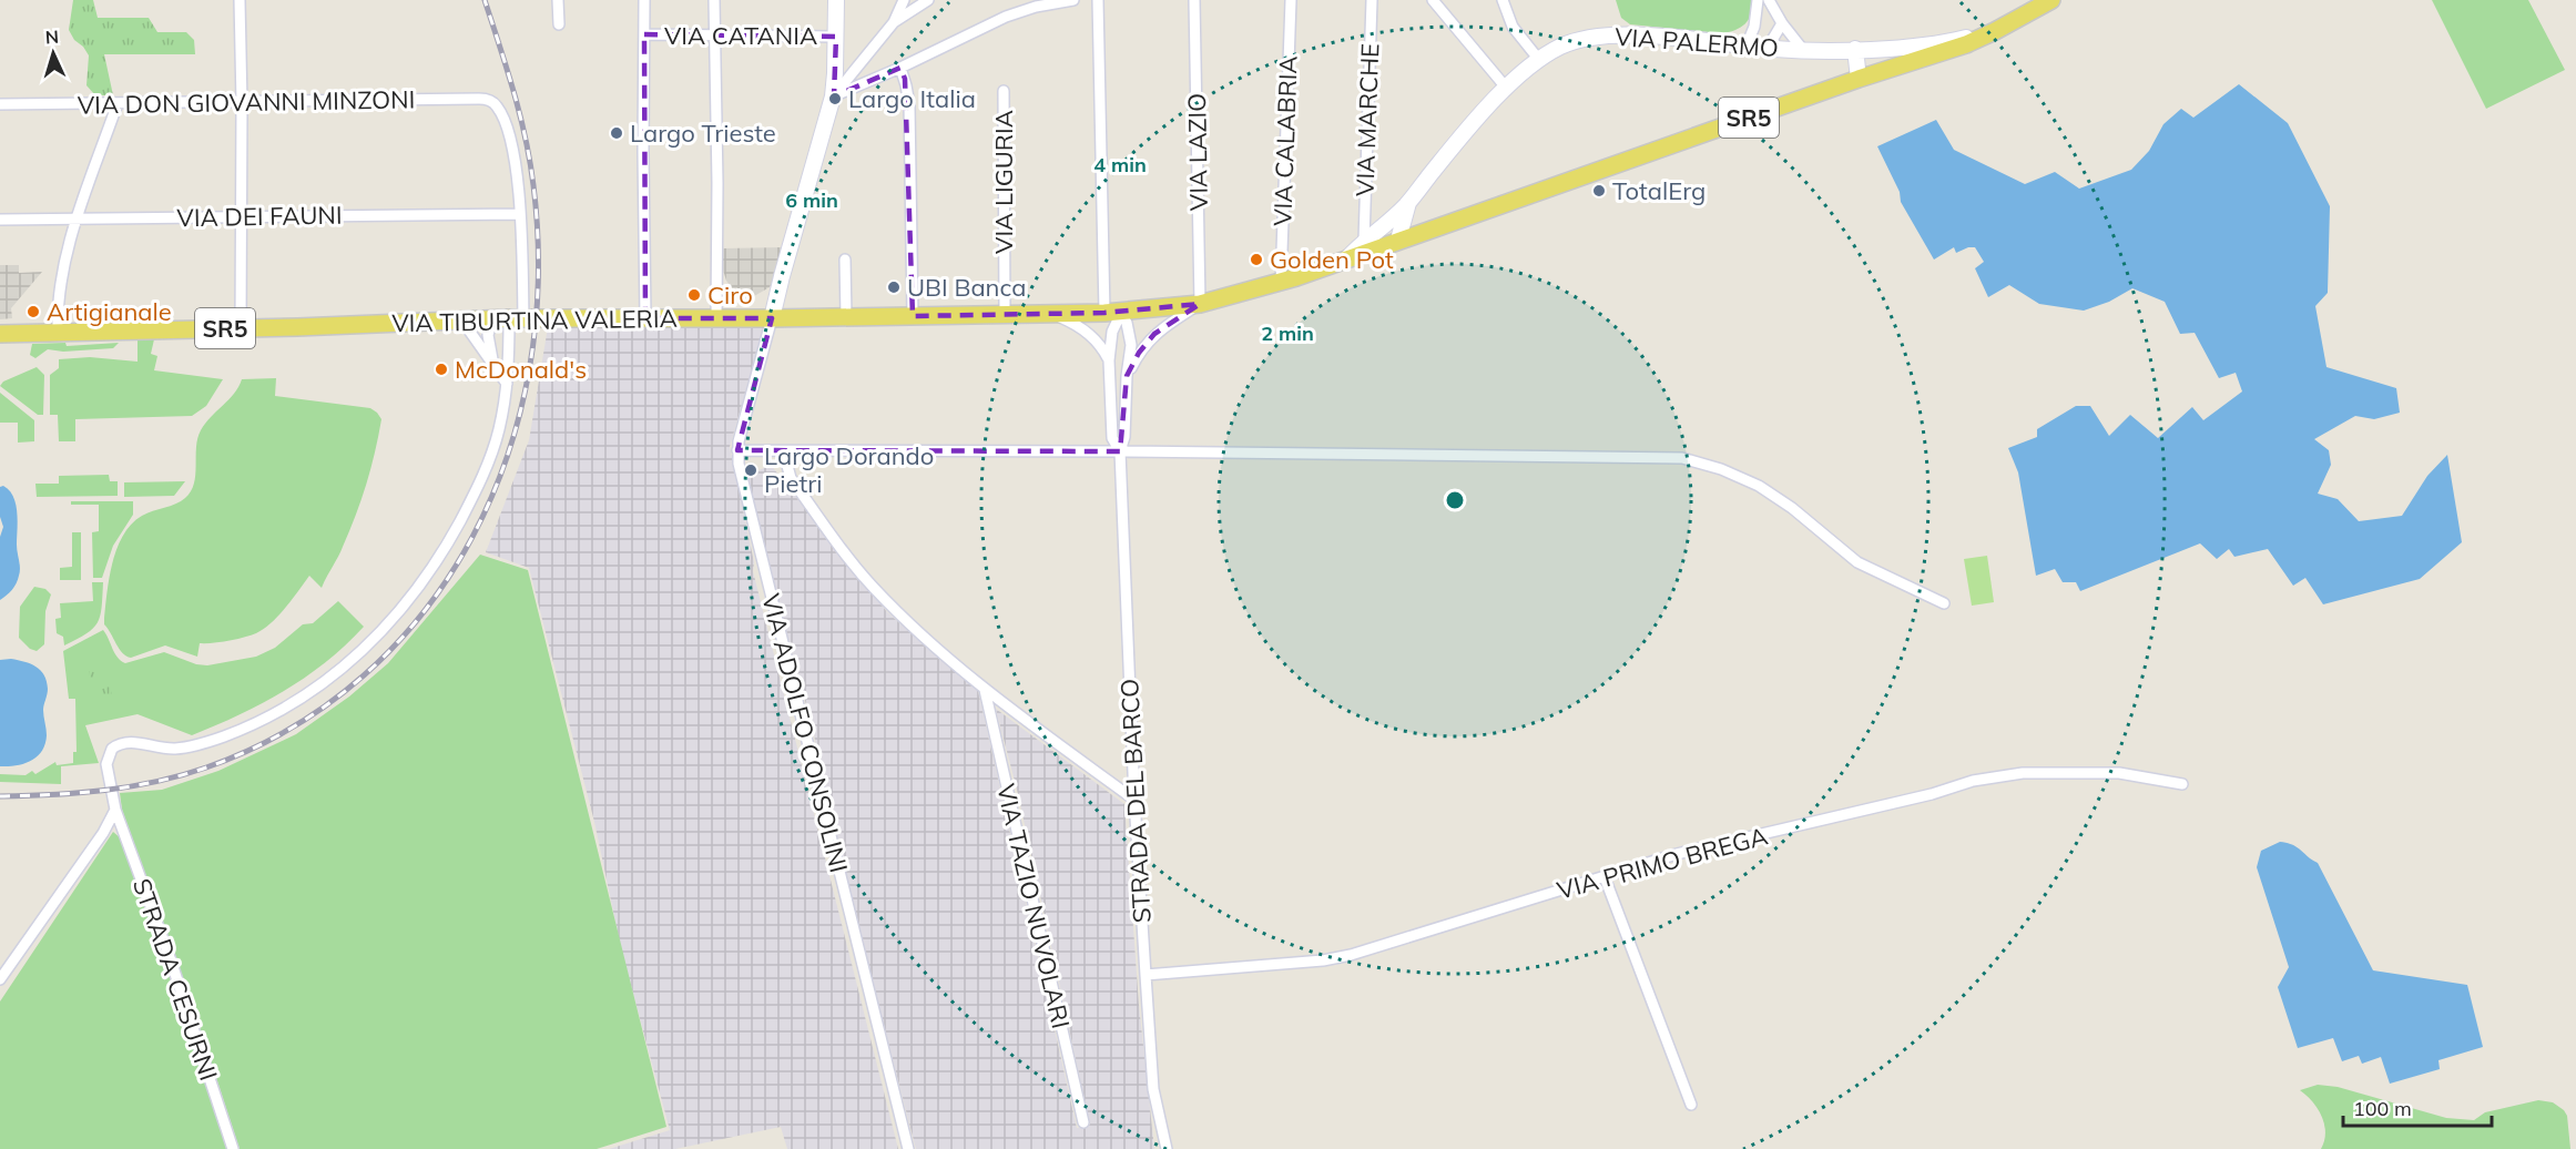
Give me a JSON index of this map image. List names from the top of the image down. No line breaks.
{"streets":{"main road":["SR5","VIA TIBURTINA VALERIA"],"street":["VIA CATANIA","VIA PALERMO","VIA DON GIOVANNI MINZONI","VIA MARCHE","VIA CALABRIA","VIA LAZIO","VIA LIGURIA","VIA DEI FAUNI","VIA ADOLFO CONSOLINI","STRADA DEL BARCO","VIA PRIMO BREGA","VIA TAZIO NUVOLARI","STRADA CESURNI"]},"crossings":[["VIA PALERMO","VIA MARCHE"],["VIA PALERMO","VIA TIBURTINA VALERIA"],["VIA DON GIOVANNI MINZONI","VIA DEI FAUNI"],["VIA CALABRIA","VIA TIBURTINA VALERIA"],["VIA LAZIO","VIA TIBURTINA VALERIA"],["VIA LAZIO","STRADA DEL BARCO"],["VIA LIGURIA","VIA TIBURTINA VALERIA"],["VIA TIBURTINA VALERIA","VIA ADOLFO CONSOLINI"],["VIA TIBURTINA VALERIA","STRADA DEL BARCO"],["STRADA DEL BARCO","VIA PRIMO BREGA"]],"places":["Largo Italia","Largo Trieste","TotalErg","Golden Pot","UBI Banca","Ciro","Artigianale","McDonald's","Largo Dorando Pietri"],"scale_bar":"100 m","north":"top","rings":["4 min","6 min","2 min"]}
